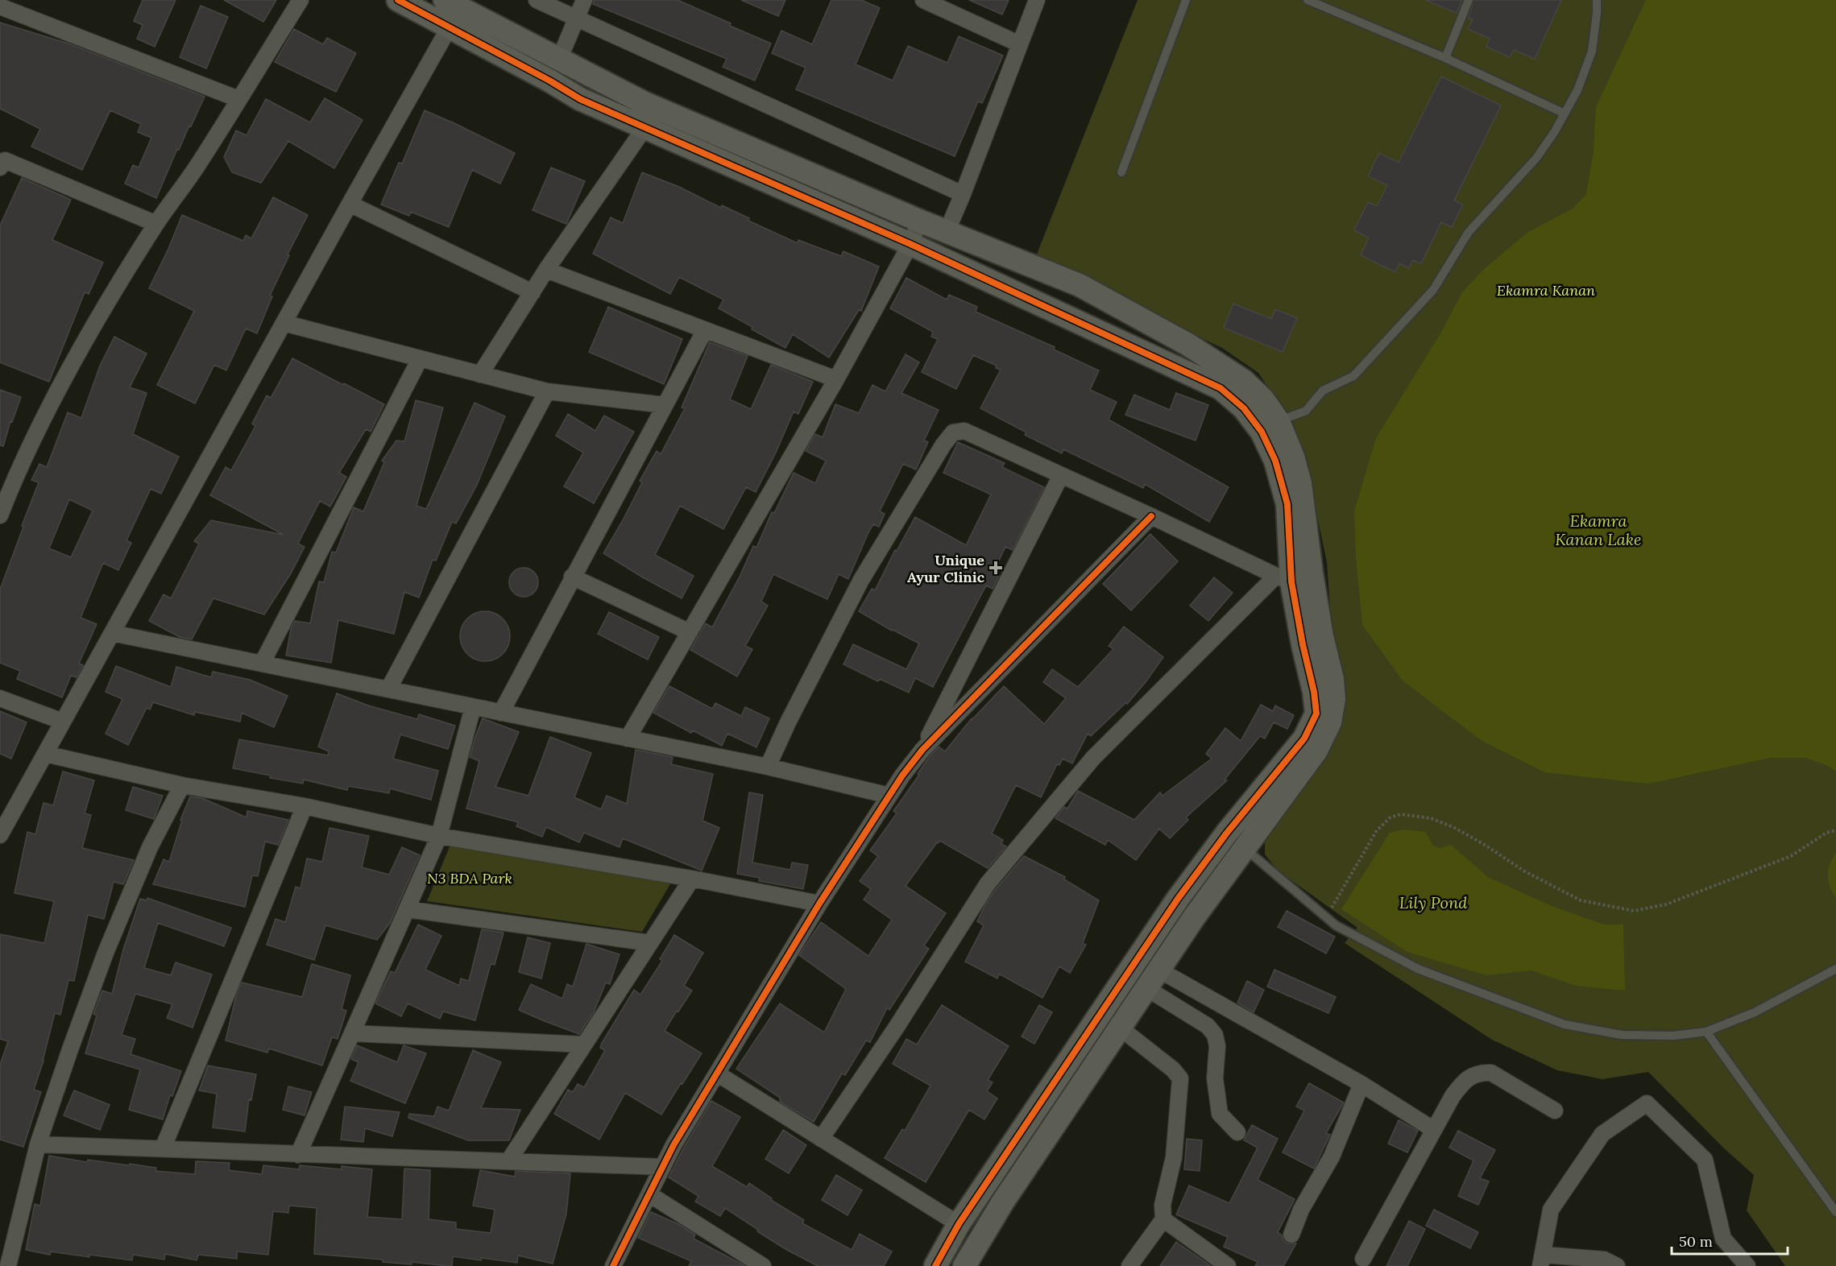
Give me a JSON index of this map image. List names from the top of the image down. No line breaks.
{"water":["Ekamra Kanan Lake","Lily Pond"],"parks":["Ekamra Kanan","N3 BDA Park"],"places":{"health":["Unique Ayur Clinic"]},"scale_bar":"50 m"}
